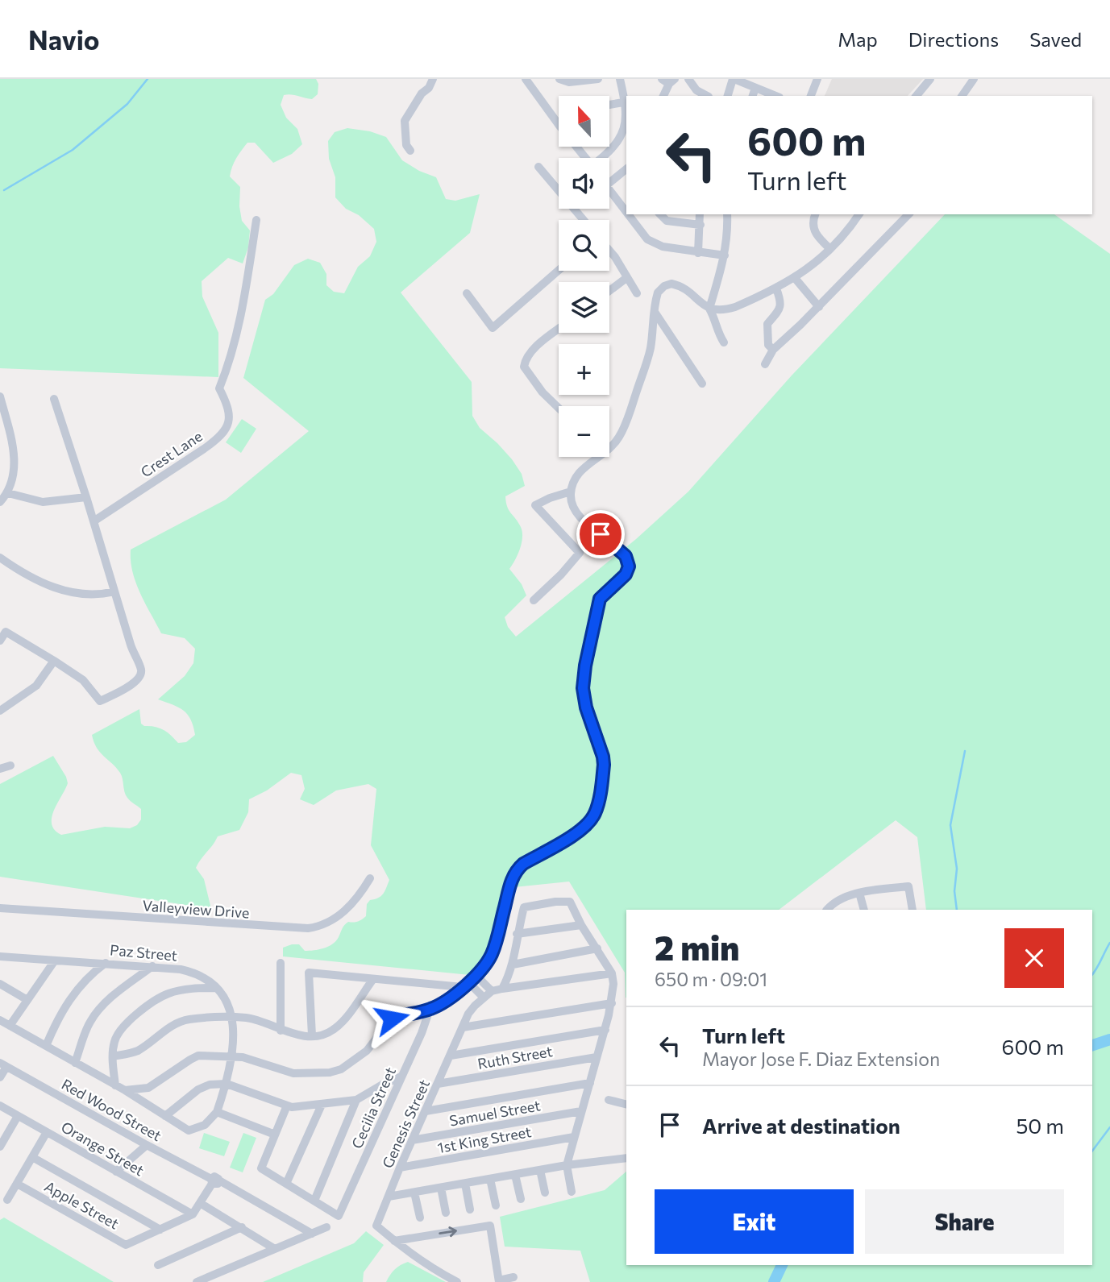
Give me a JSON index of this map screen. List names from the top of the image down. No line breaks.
{"streets":{"street":["Crest Lane","Valleyview Drive","Paz Street","Ruth Street","Cecilia Street","Red Wood Street","Samuel Street","Genesis Street","1st King Street","Orange Street","Apple Street"]},"crossings":[["Ruth Street","Genesis Street"],["Samuel Street","Genesis Street"],["Genesis Street","1st King Street"],["Orange Street","Apple Street"]],"north":"top","page":{"header":"Navio","nav":["Map","Directions","Saved"],"map_buttons":["+","−"],"turn":["600 m","Turn left"],"heading":["2 min","650 m · 09:01"],"list":[{"name":"Turn left","note":"Mayor Jose F. Diaz Extension","value":"600 m"},{"name":"Arrive at destination","value":"50 m"}],"buttons":["Exit","Share"]}}
